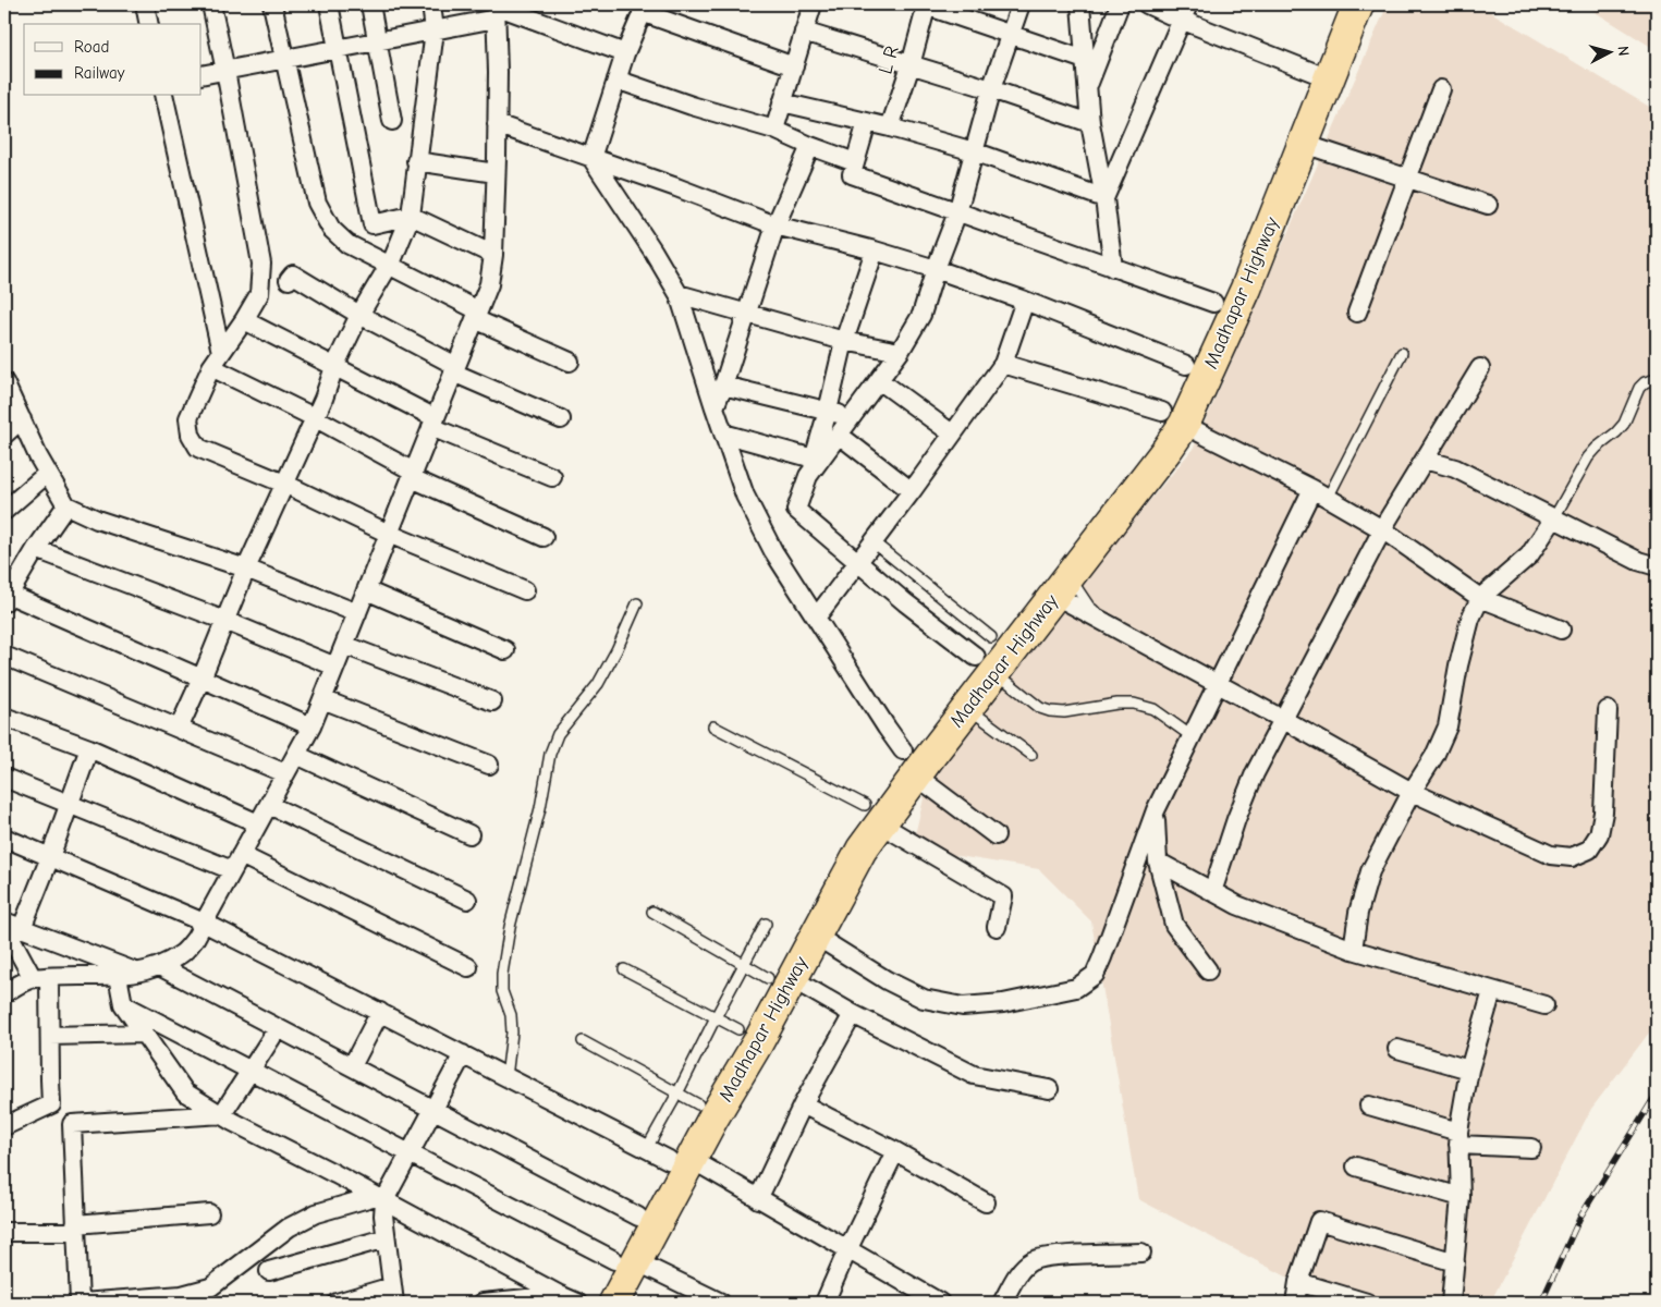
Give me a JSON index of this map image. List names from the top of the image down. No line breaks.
{"streets":{"highway":["Madhapar Highway"],"street":["L R"]},"legend":["Road","Railway"],"north":"right"}
